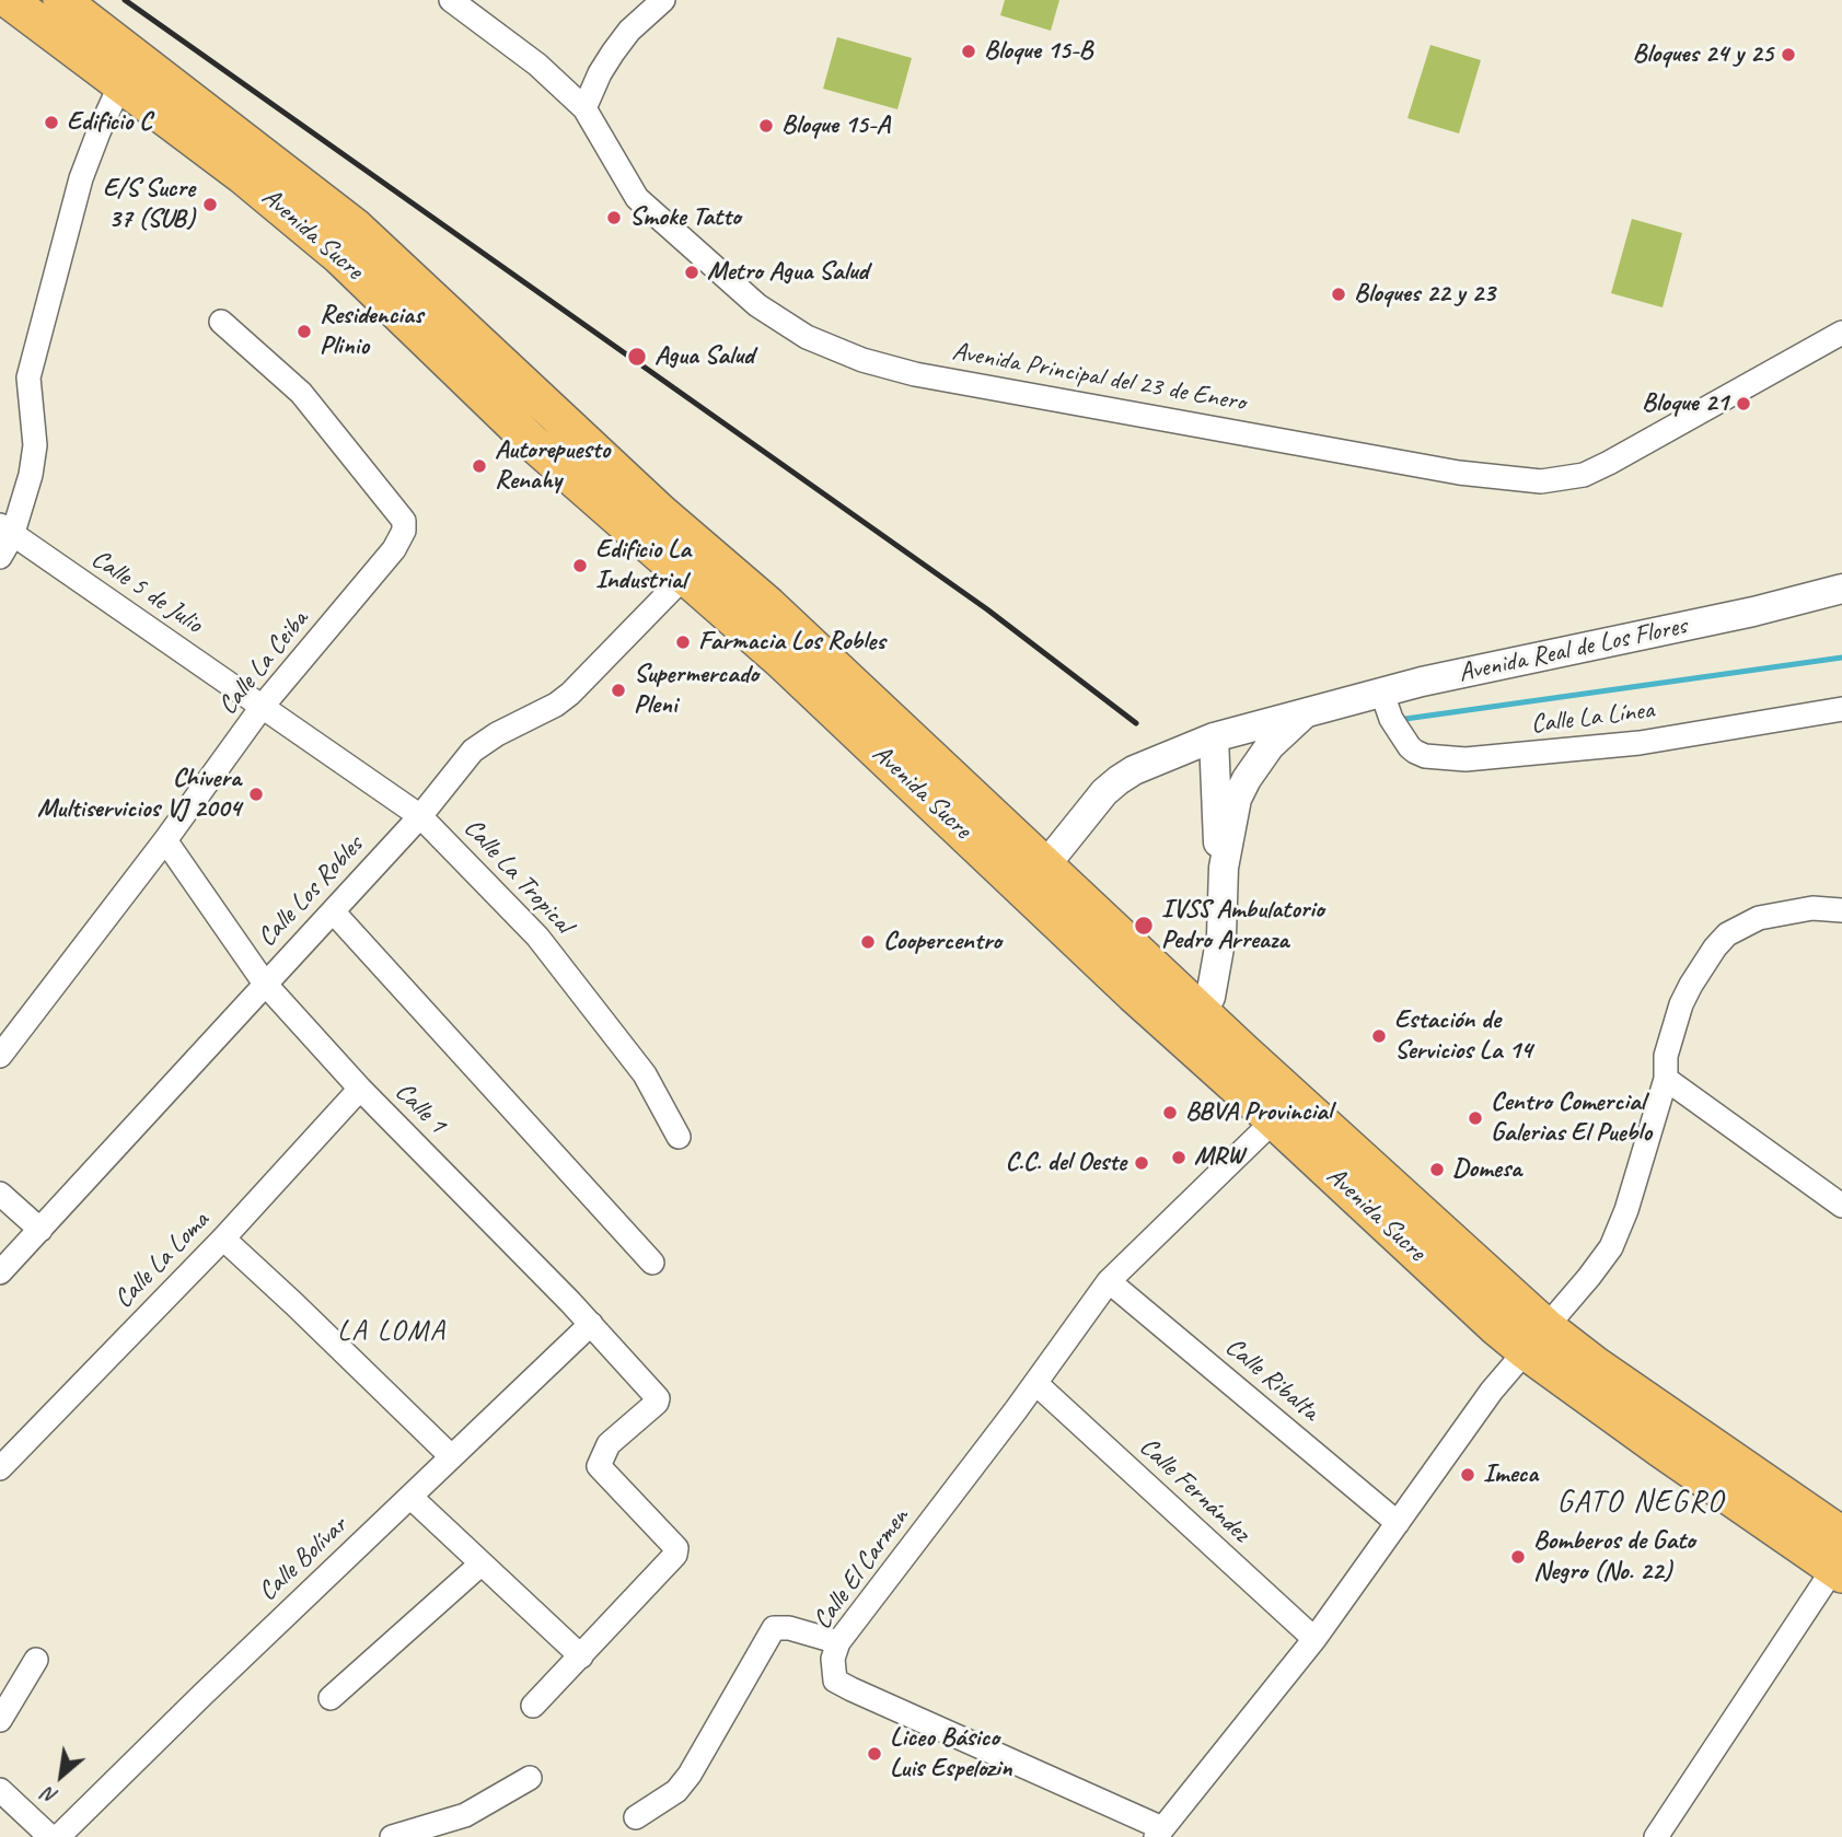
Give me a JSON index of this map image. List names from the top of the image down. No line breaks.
{"streets":{"main road":["Avenida Sucre"],"street":["Avenida Principal del 23 de Enero","Calle 5 de Julio","Avenida Real de Los Flores","Calle La Ceiba","Calle La Línea","Calle La Tropical","Calle Los Robles","Calle 1","Calle La Loma","Calle Ribalta","Calle Fernández","Calle Bolívar","Calle El Carmen"]},"crossings":[["Avenida Sucre","Avenida Real de Los Flores"],["Avenida Sucre","Calle Los Robles"],["Avenida Sucre","Calle El Carmen"],["Calle 5 de Julio","Calle La Ceiba"],["Calle 5 de Julio","Calle La Tropical"],["Avenida Real de Los Flores","Calle La Línea"],["Calle La Ceiba","Calle La Tropical"],["Calle La Ceiba","Calle 1"],["Calle La Tropical","Calle Los Robles"],["Calle Los Robles","Calle 1"],["Calle 1","Calle La Loma"],["Calle 1","Calle Bolívar"],["Calle Ribalta","Calle El Carmen"],["Calle Fernández","Calle El Carmen"]],"districts":["LA LOMA","GATO NEGRO"],"places":["Bloque 15-B","Bloques 24 y 25","Edificio C","Bloque 15-A","E/S Sucre 37 (SUB)","Smoke Tatto","Metro Agua Salud","Bloques 22 y 23","Residencias Plinio","Agua Salud","Bloque 21","Autorepuesto Renahy","Edificio La Industrial","Farmacia Los Robles","Supermercado Pleni","Chivera Multiservicios VJ 2004","IVSS Ambulatorio Pedro Arreaza","Coopercentro","Estación de Servicios La 14","BBVA Provincial","Centro Comercial Galerias El Pueblo","MRW","C.C. del Oeste","Domesa","Imeca","Bomberos de Gato Negro (No. 22)","Liceo Básico Luis Espelozin"],"north":"bottom left"}
